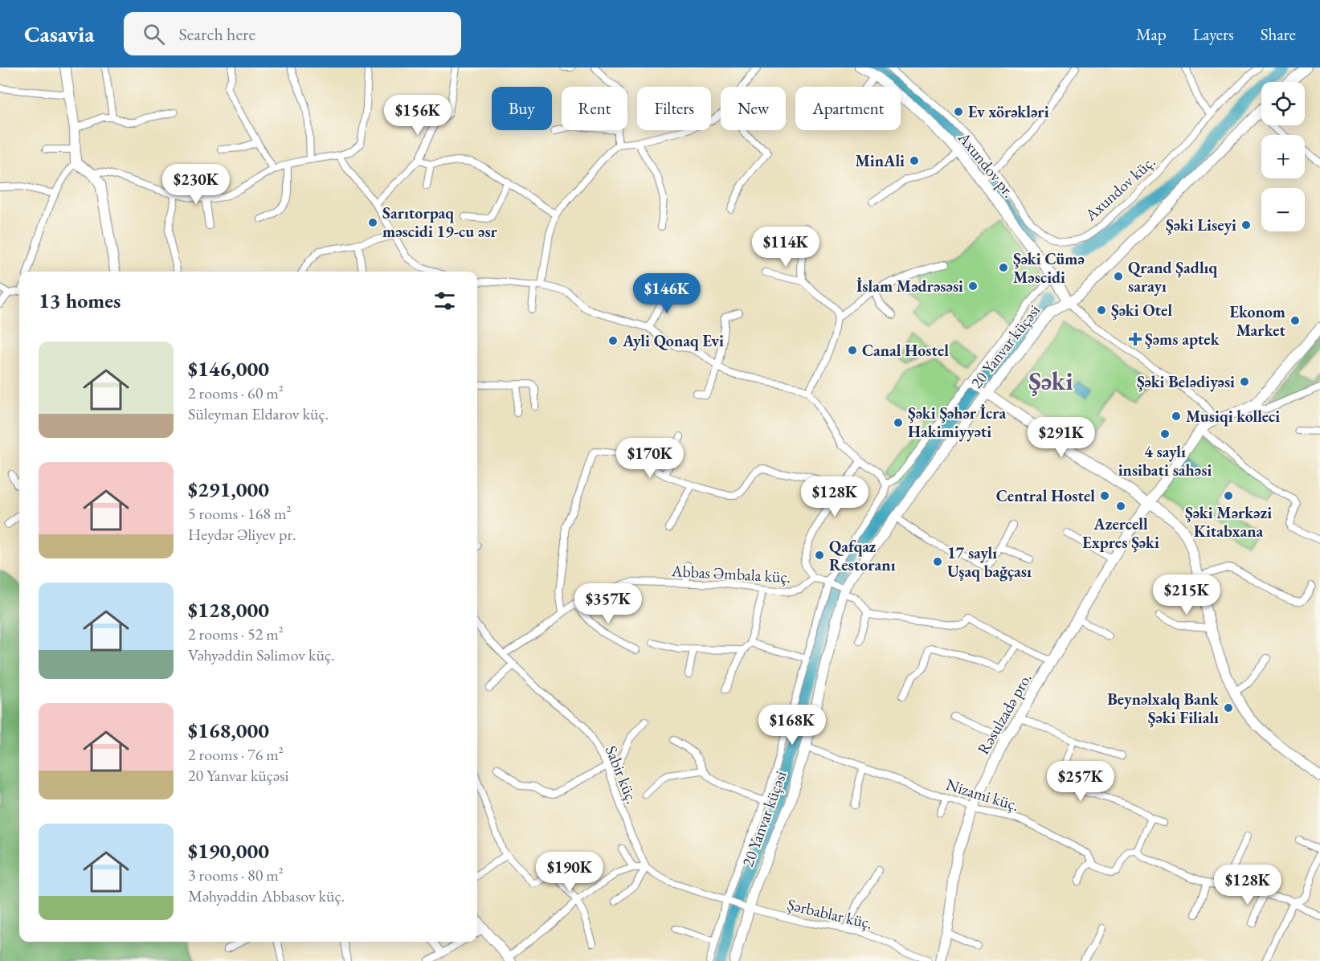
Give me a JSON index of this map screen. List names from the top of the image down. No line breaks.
{"streets":{"street":["Axundov pr.","Axundov küç.","20 Yanvar küçəsi","Abbas Əmbala küç.","Rəsulzadə pro.","Sabir küç.","Nizami küç.","Şərbablar küç."]},"crossings":[["Axundov pr.","20 Yanvar küçəsi"],["20 Yanvar küçəsi","Abbas Əmbala küç."],["20 Yanvar küçəsi","Nizami küç."],["20 Yanvar küçəsi","Şərbablar küç."],["Abbas Əmbala küç.","Sabir küç."],["Rəsulzadə pro.","Nizami küç."]],"districts":["Şəki"],"places":{"other":["Ev xörəkləri","MinAli","Sarıtorpaq məscidi 19-cu əsr","Şəki Liseyi","Şəki Cümə Məscidi","Qrand Şadlıq sarayı","İslam Mədrəsəsi","Şəki Otel","Ekonom Market","Ayli Qonaq Evi","Canal Hostel","Şəki Belədiyəsi","Musiqi kolleci","Şəki Şəhər İcra Hakimiyyəti","4 saylı insibati sahəsi","Central Hostel","Şəki Mərkəzi Kitabxana","Azercell Expres Şəki","Qafqaz Restoranı","17 saylı Uşaq bağçası","Beynəlxalq Bank Şəki Filialı"],"health":["Şəms aptek"]},"page":{"header":"Casavia","search":"Search here","nav":["Map","Layers","Share"],"map_buttons":["+","−"],"chip":["Buy","Rent","Filters","New","Apartment"],"price":["$156K","$230K","$114K","$146K","$291K","$170K","$128K","$215K","$357K","$168K","$257K","$190K","$128K"],"heading":"13 homes","list":[{"name":"$146,000","note":"2 rooms · 60 m² · Süleyman Eldarov küç."},{"name":"$291,000","note":"5 rooms · 168 m² · Heydər Əliyev pr."},{"name":"$128,000","note":"2 rooms · 52 m² · Vəhyəddin Səlimov küç."},{"name":"$168,000","note":"2 rooms · 76 m² · 20 Yanvar küçəsi"},{"name":"$190,000","note":"3 rooms · 80 m² · Məhyəddin Abbasov küç."}]}}
